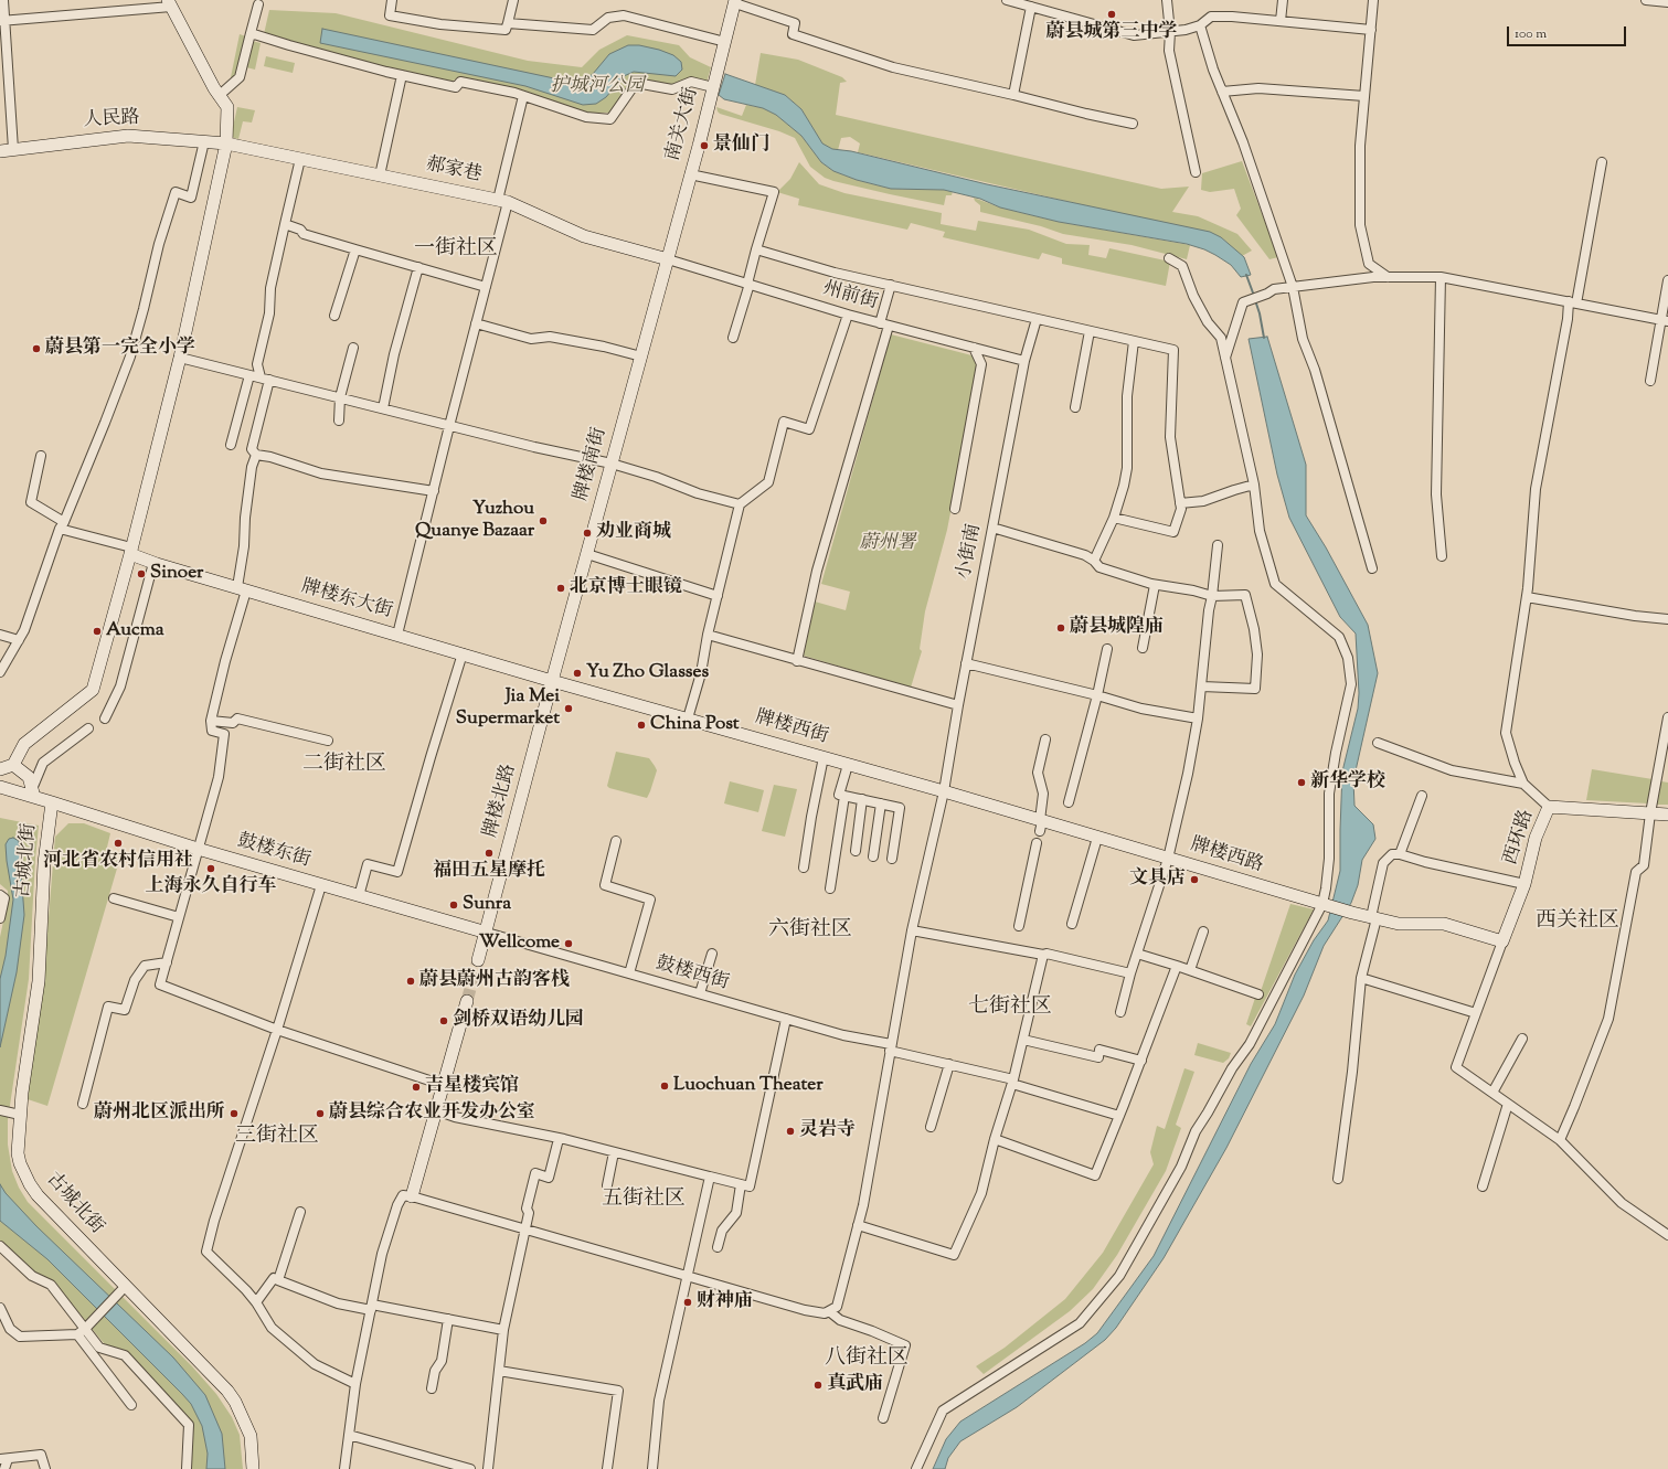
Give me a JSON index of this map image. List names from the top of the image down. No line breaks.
{"streets":{"main road":["人民路","南关大街","郝家巷","牌楼南街","牌楼东大街","牌楼西街","牌楼北路","西环路","鼓楼东街","牌楼西路","古城北街"],"street":["州前街","小街南","鼓楼西街"]},"crossings":[["人民路","郝家巷"],["南关大街","郝家巷"],["南关大街","州前街"],["南关大街","牌楼南街"],["郝家巷","州前街"],["郝家巷","牌楼南街"],["州前街","牌楼南街"],["州前街","小街南"],["牌楼南街","牌楼东大街"],["牌楼南街","牌楼西街"],["牌楼南街","牌楼北路"],["小街南","牌楼西街"],["小街南","牌楼西路"],["小街南","鼓楼西街"],["牌楼东大街","牌楼西街"],["牌楼东大街","牌楼北路"],["牌楼西街","牌楼北路"],["牌楼西街","牌楼西路"],["牌楼北路","鼓楼东街"],["牌楼北路","鼓楼西街"],["西环路","牌楼西路"],["鼓楼东街","古城北街"],["鼓楼东街","鼓楼西街"]],"districts":["一街社区","二街社区","西关社区","六街社区","七街社区","三街社区","五街社区","八街社区"],"parks":["护城河公园","蔚州署"],"places":["蔚县城第三中学","景仙门","蔚县第一完全小学","Yuzhou Quanye Bazaar","劝业商城","Sinoer","北京博士眼镜","蔚县城隍庙","Aucma","Yu Zho Glasses","Jia Mei Supermarket","China Post","新华学校","河北省农村信用社","福田五星摩托","上海永久自行车","文具店","Sunra","Wellcome","蔚县蔚州古韵客栈","剑桥双语幼儿园","Luochuan Theater","吉星楼宾馆","蔚州北区派出所","蔚县综合农业开发办公室","灵岩寺","财神庙","真武庙"],"scale_bar":"100 m"}
